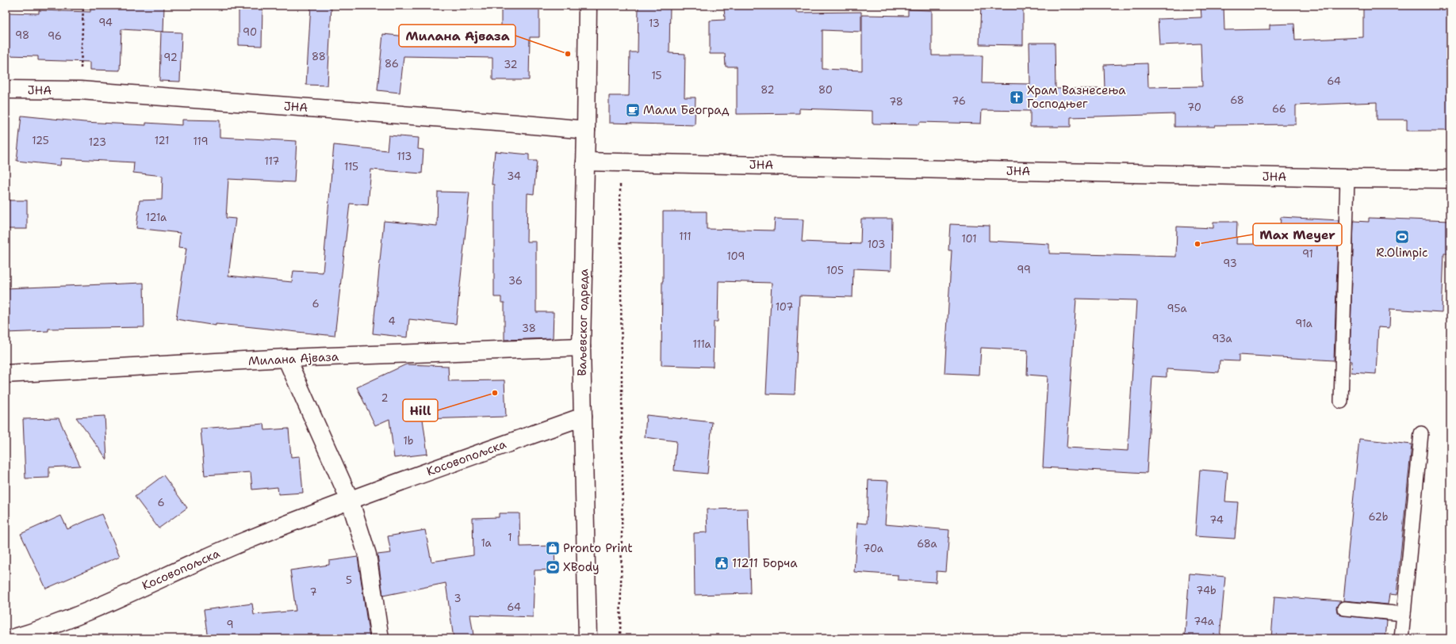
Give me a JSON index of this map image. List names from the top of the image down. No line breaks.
{"streets":{"street":["ЈНА","Ваљевског одреда","Милана Ајваза","Косовопољска"]},"crossings":[["ЈНА","Ваљевског одреда"],["Ваљевског одреда","Милана Ајваза"],["Ваљевског одреда","Косовопољска"]],"places":{"other":["Милана Ајваза","Max Meyer","Hill"],"church":["Храм Вазнесења Господњег"],"cafe":["Мали Београд"],"sports":["R.Olimpic","XBody"],"shop":["Pronto Print"],"public building":["11211 Борча"]},"house_numbers":["94","13","90","98","96","88","92","86","32","15","64","82","80","68","76","78","70","66","125","121","119","123","113","117","115","34","121a","111","101","103","91","109","93","99","105","36","6","107","95a","4","91a","38","93a","111a","2","1b","6","62b","74","1","1a","68a","70a","5","74b","7","3","64","74a","9"]}
